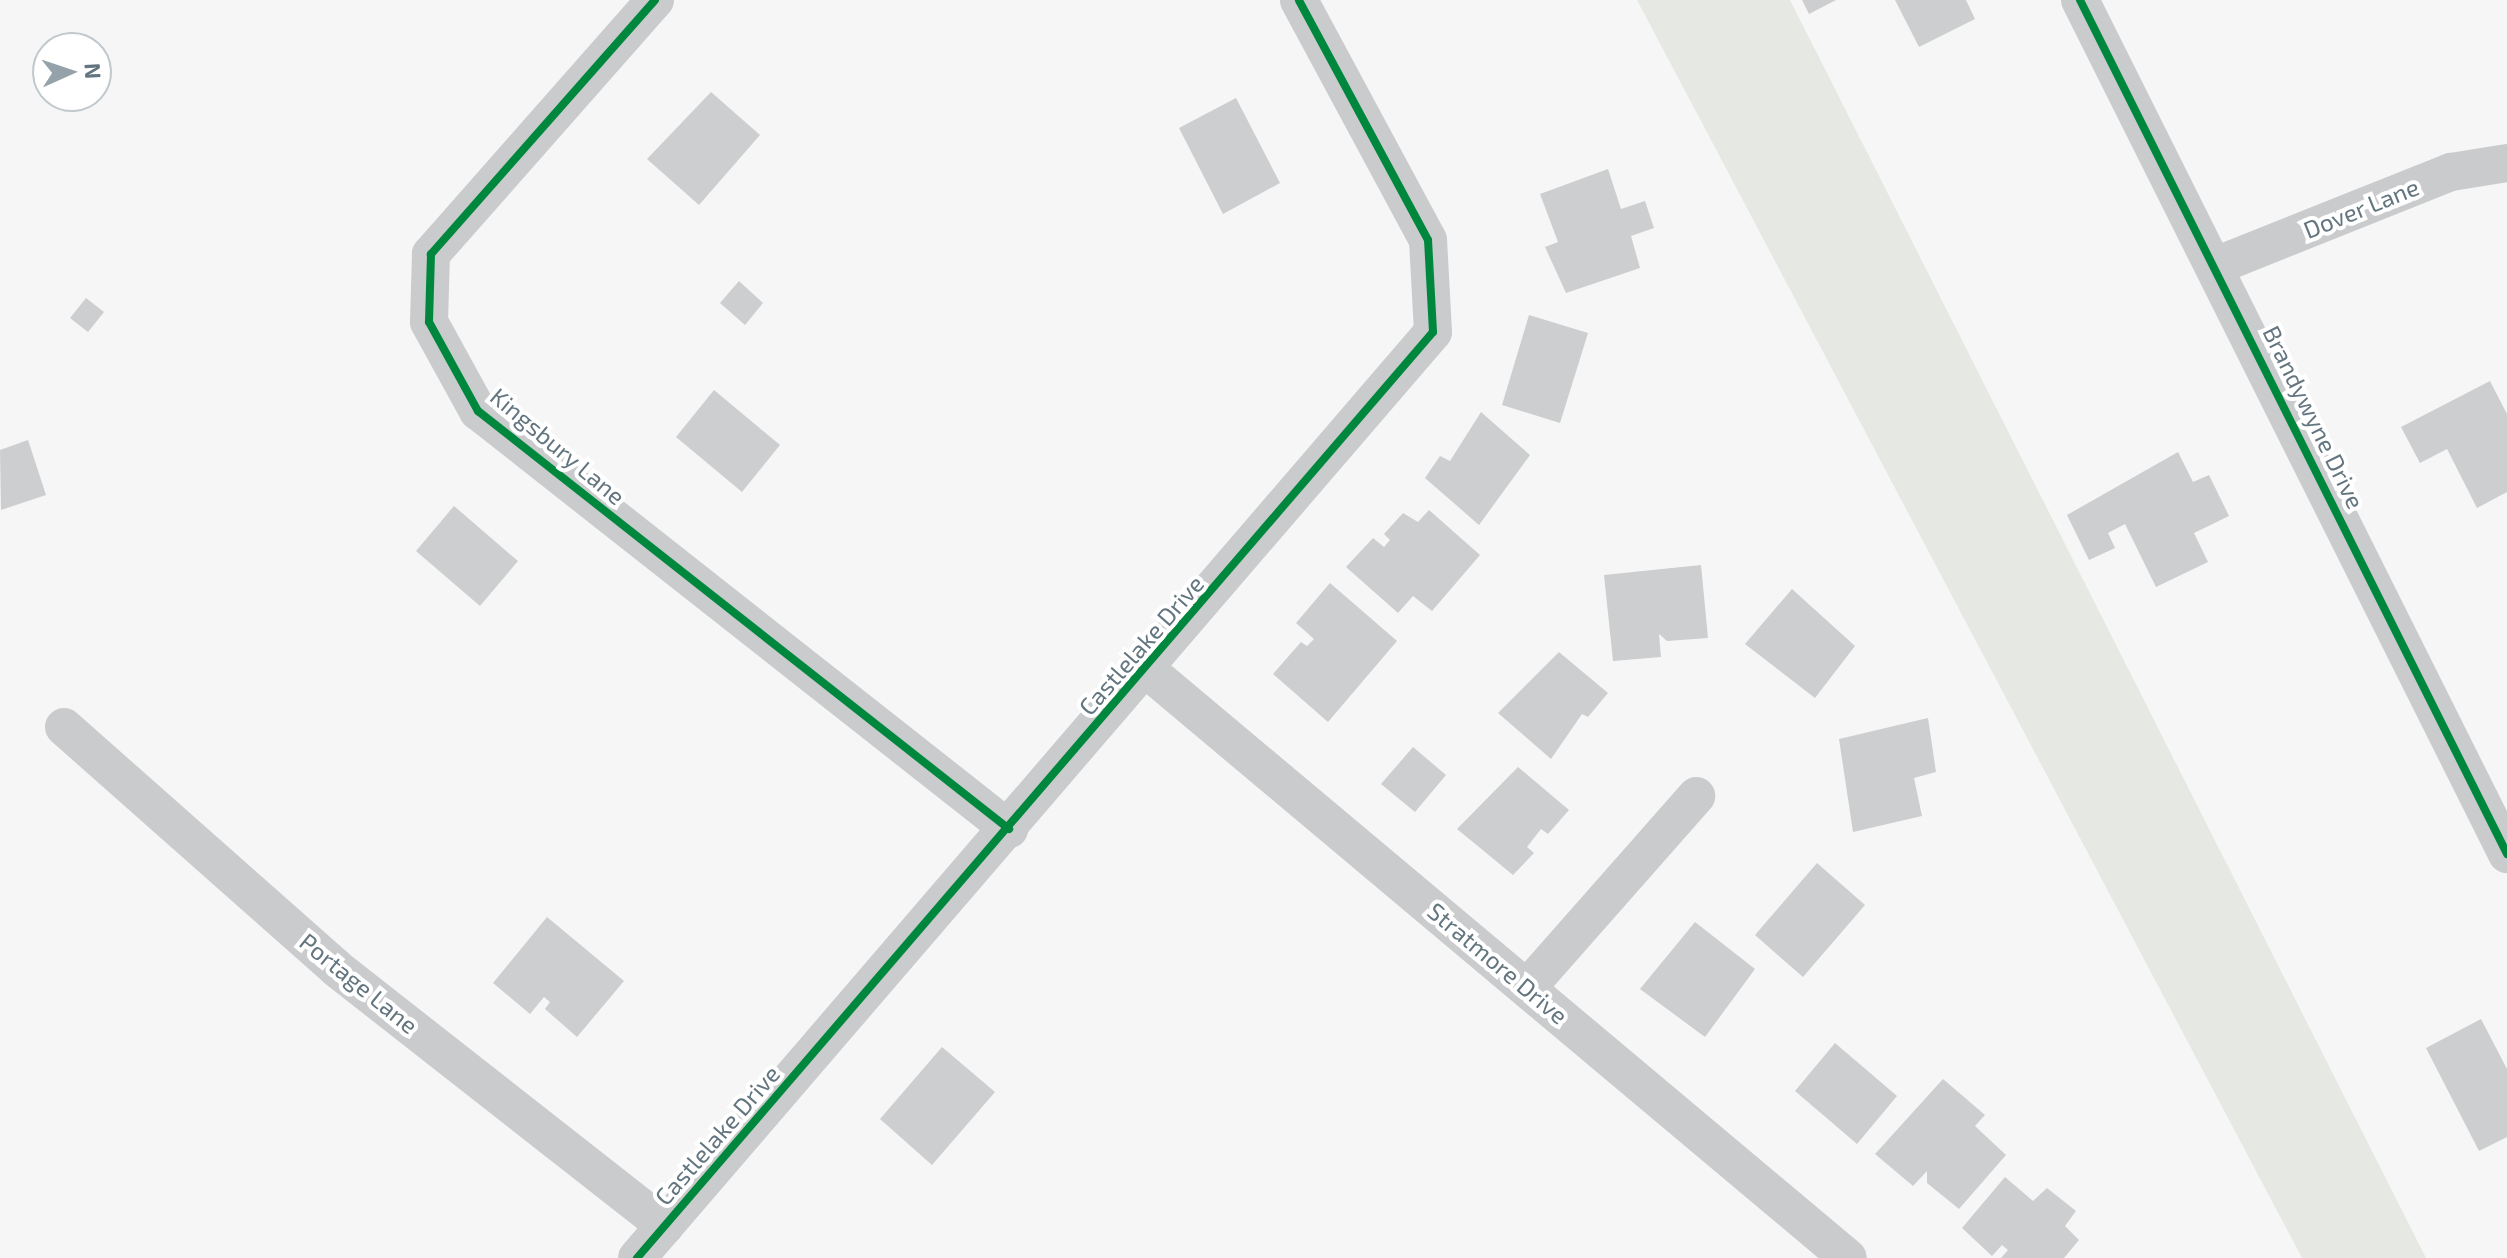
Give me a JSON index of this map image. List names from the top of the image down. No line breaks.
{"streets":{"street":["Dover Lane","Brandywyne Drive","Kingsbury Lane","Castlelake Drive","Stratmore Drive","Portage Lane"]},"crossings":[["Dover Lane","Brandywyne Drive"],["Kingsbury Lane","Castlelake Drive"],["Castlelake Drive","Stratmore Drive"],["Castlelake Drive","Portage Lane"]],"north":"right"}
